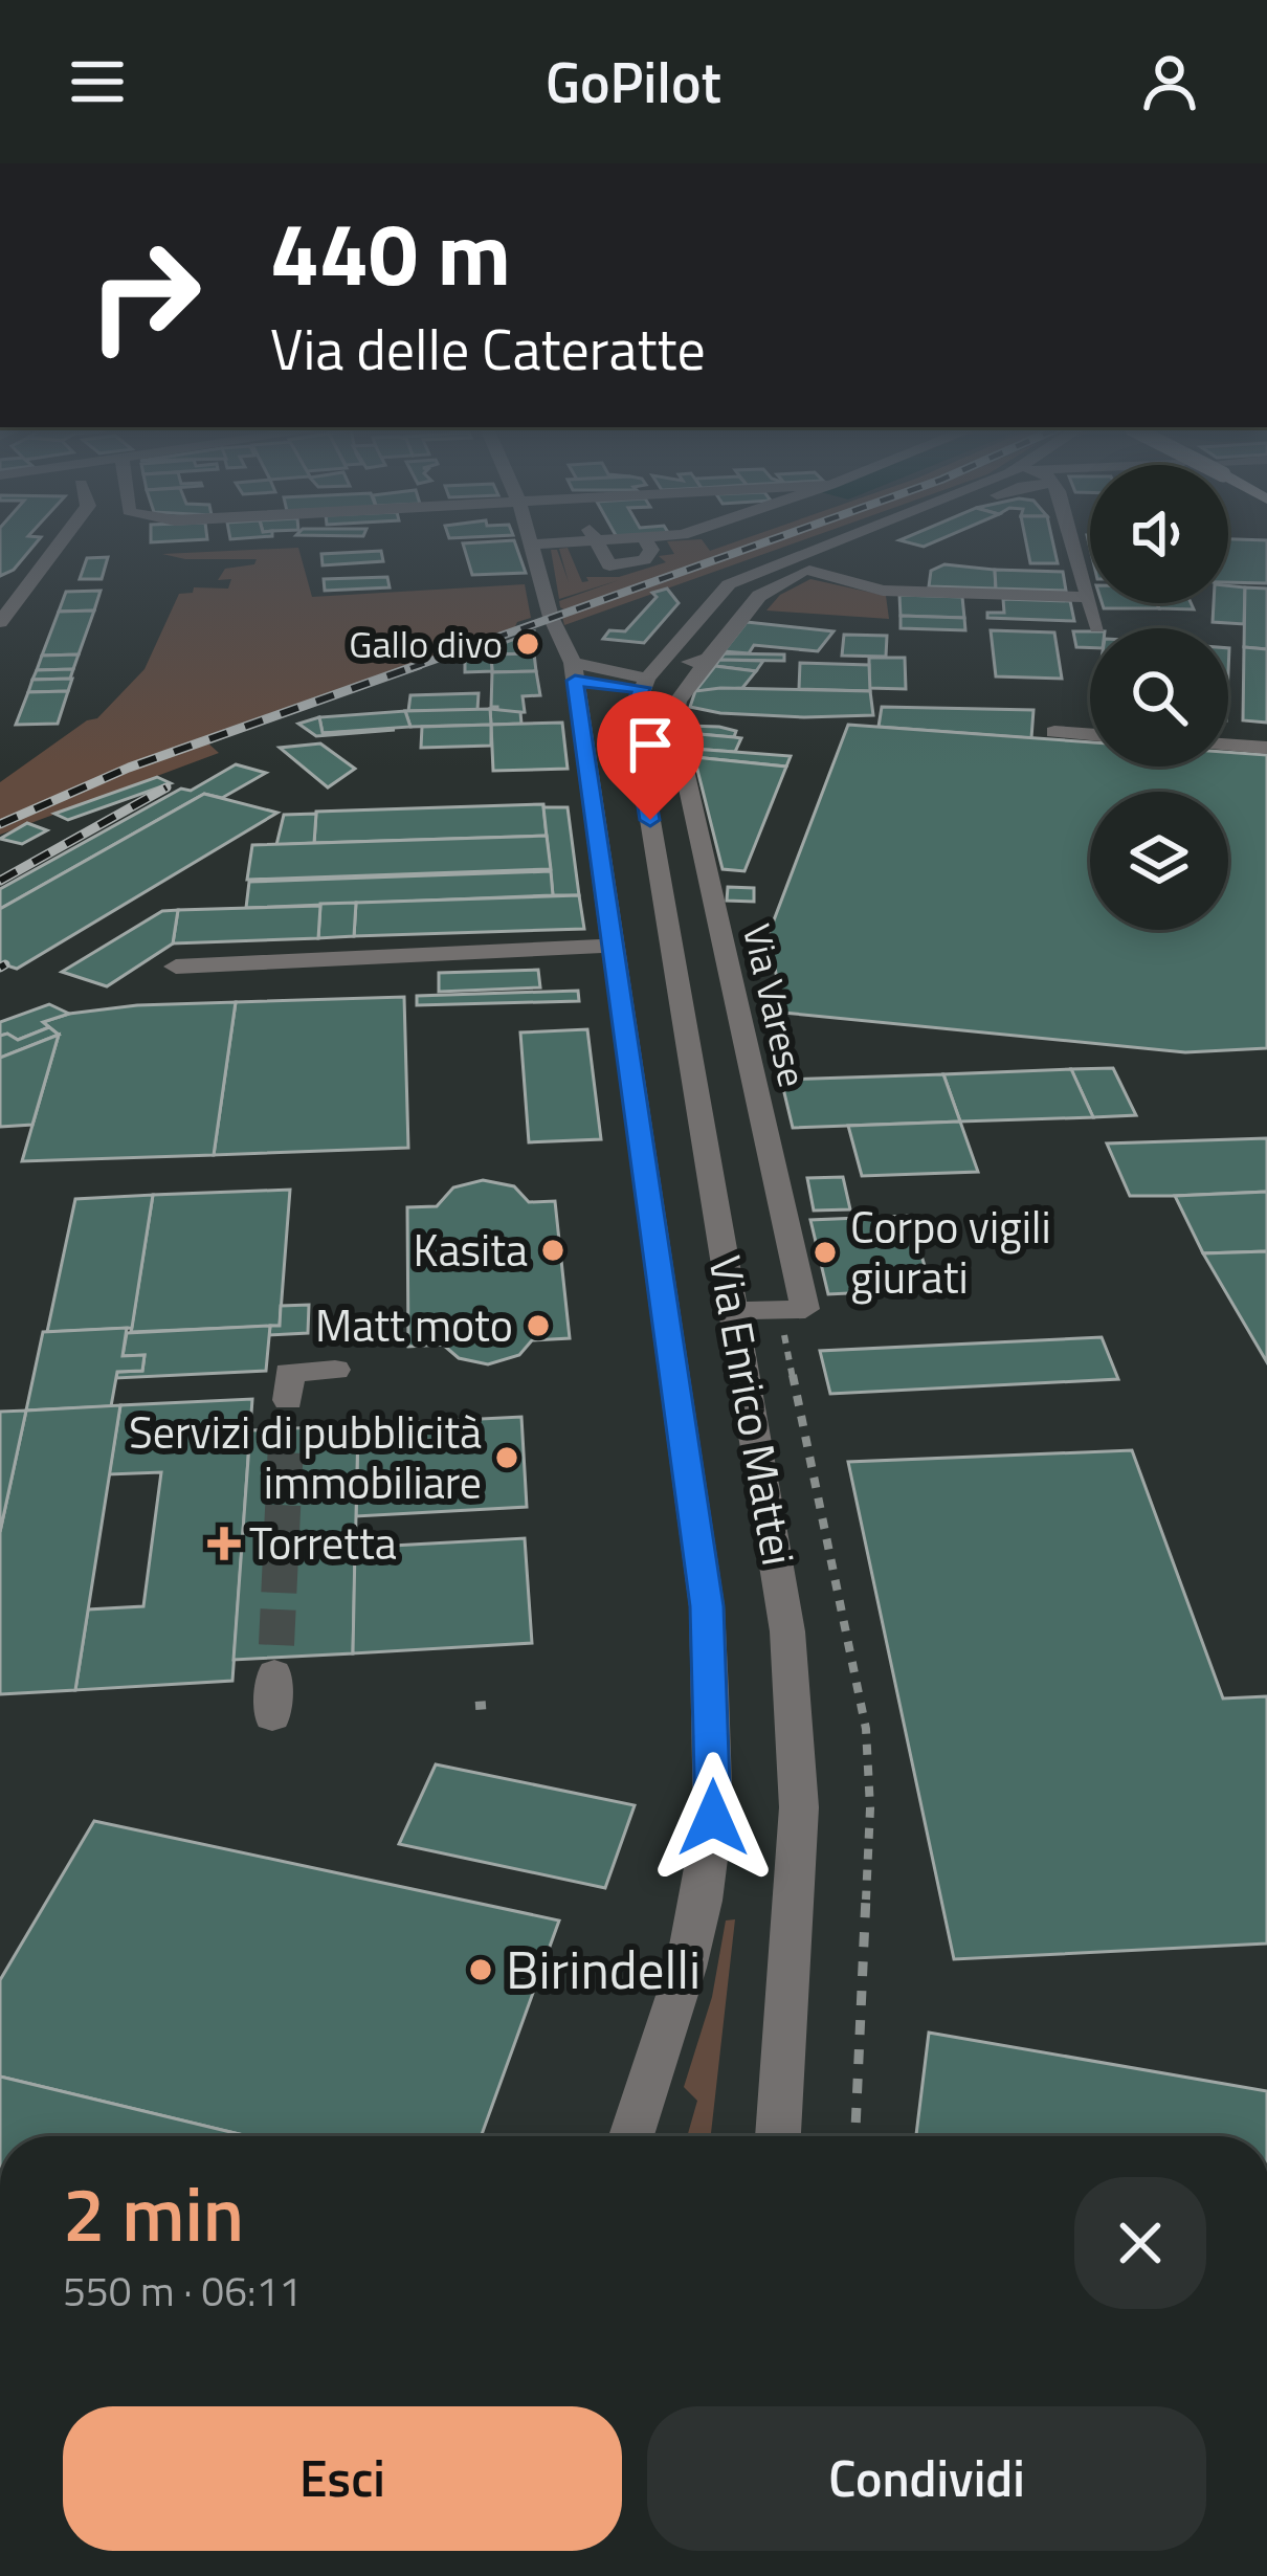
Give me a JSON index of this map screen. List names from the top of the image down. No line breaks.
{"streets":{"street":["Via Varese","Via Enrico Mattei"]},"places":{"other":["Gallo divo","Kasita","Corpo vigili giurati","Matt moto","Servizi di pubblicità immobiliare","Birindelli"],"health":["Torretta"]},"page":{"header":"GoPilot","turn":["440 m","Via delle Cateratte"],"heading":["2 min","550 m · 06:11"],"buttons":["Esci","Condividi"]}}
